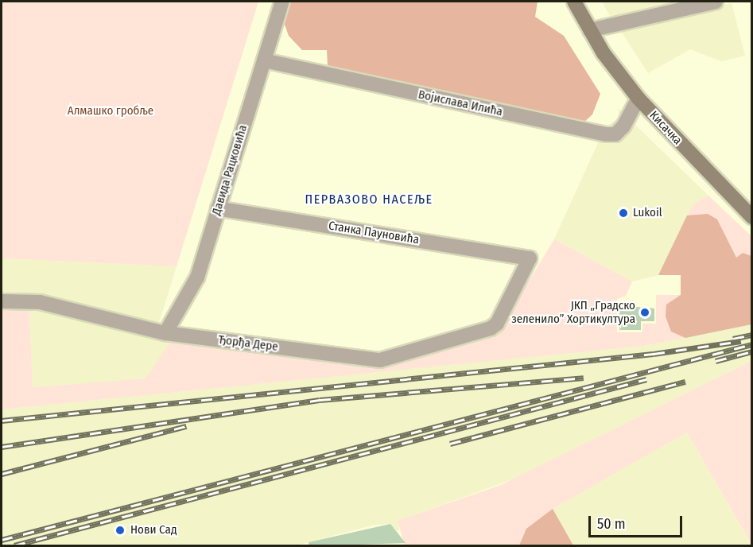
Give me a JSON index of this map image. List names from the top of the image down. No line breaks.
{"streets":{"main road":["Кисачка"],"street":["Војислава Илића","Давида Рацковића","Станка Пауновића","Ђорђа Дере"]},"crossings":[["Војислава Илића","Кисачка"],["Војислава Илића","Давида Рацковића"],["Давида Рацковића","Станка Пауновића"],["Давида Рацковића","Ђорђа Дере"],["Станка Пауновића","Ђорђа Дере"]],"districts":["ПЕРВАЗОВО НАСЕЉЕ"],"parks":["Алмашко гробље"],"places":["Lukoil","ЈКП „Градско зеленило” Хортикултура","Нови Сад"],"scale_bar":"50 m"}
